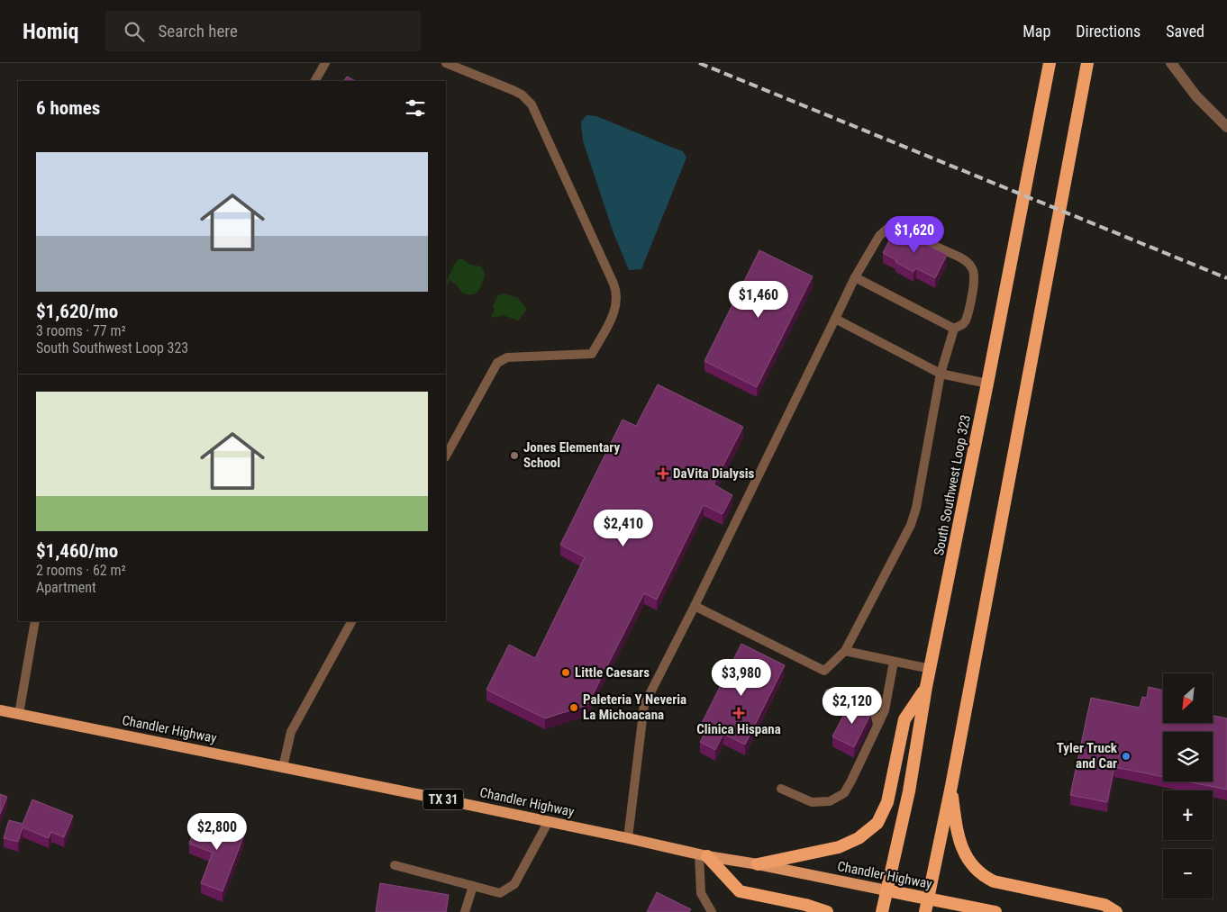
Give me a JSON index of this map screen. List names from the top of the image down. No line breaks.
{"streets":{"highway":["South Southwest Loop 323","Chandler Highway","TX 31"]},"crossings":[["South Southwest Loop 323","Chandler Highway"]],"places":{"other":["Jones Elementary School","Little Caesars","Paleteria Y Neveria La Michoacana","Tyler Truck and Car"],"health":["DaVita Dialysis","Clinica Hispana"]},"north":"bottom left","page":{"header":"Homiq","search":"Search here","nav":["Map","Directions","Saved"],"heading":"6 homes","list":[{"name":"$1,620/mo","note":"3 rooms · 77 m² · South Southwest Loop 323"},{"name":"$1,460/mo","note":"2 rooms · 62 m² · Apartment"}],"price":["$1,620","$1,460","$2,410","$3,980","$2,120","$2,800"],"map_buttons":["+","−"]}}
